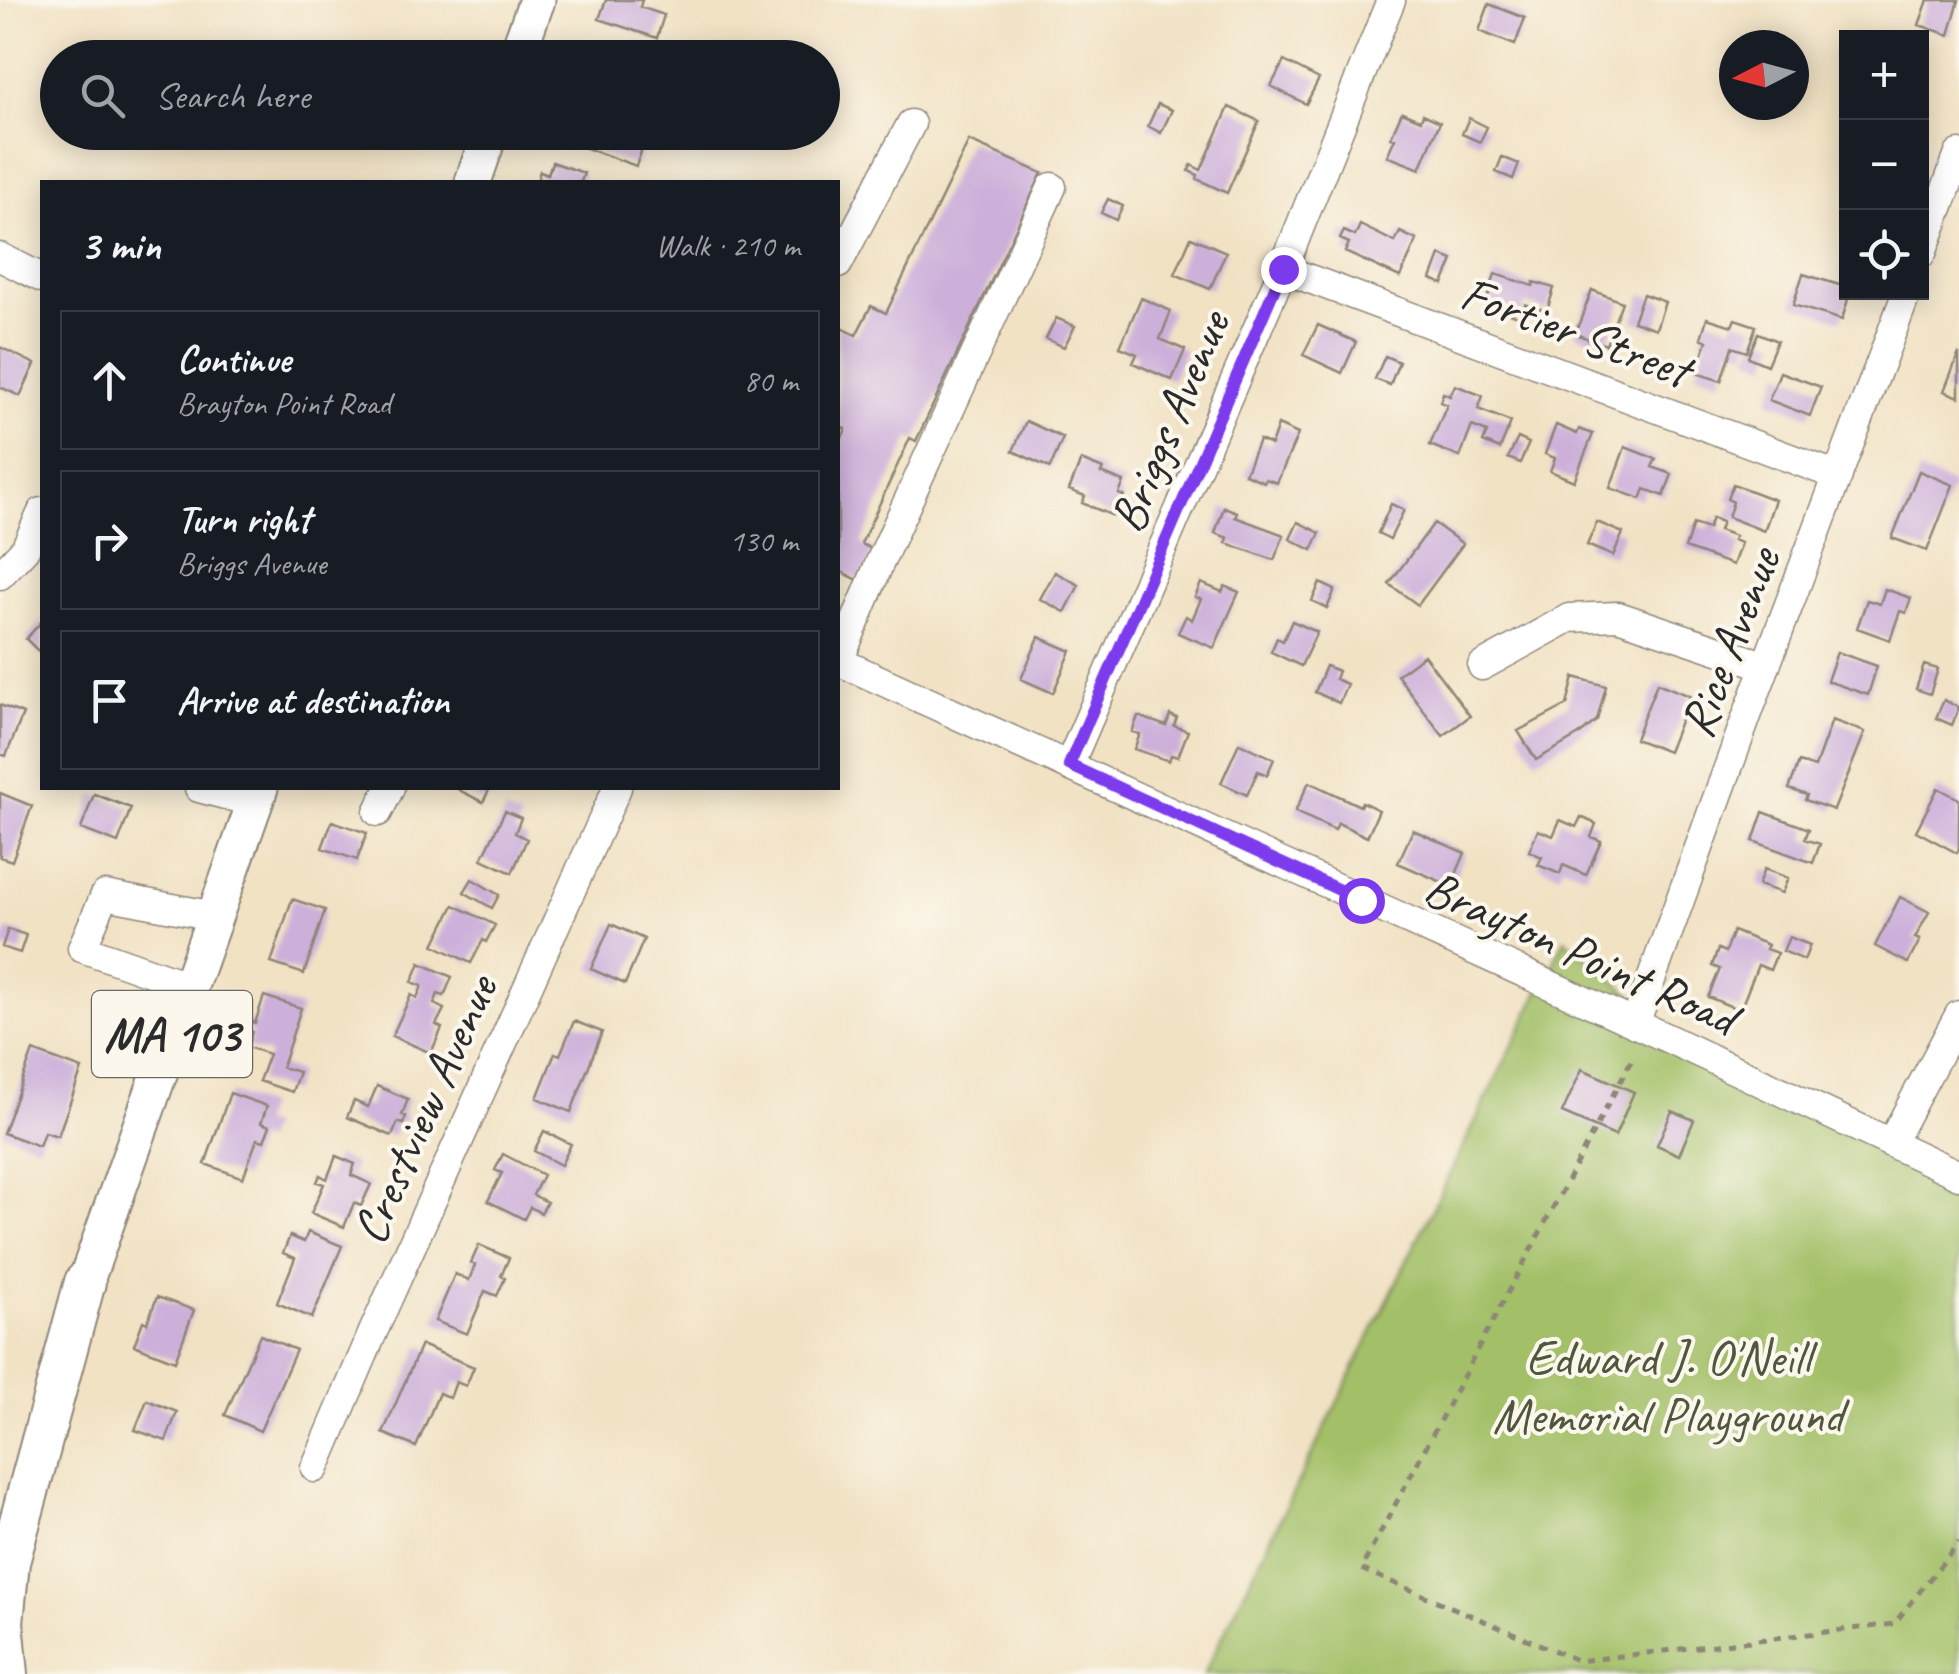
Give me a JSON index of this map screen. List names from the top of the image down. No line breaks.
{"streets":{"main road":["MA 103"],"street":["Fortier Street","Briggs Avenue","Rice Avenue","Brayton Point Road","Crestview Avenue"]},"crossings":[["Fortier Street","Briggs Avenue"],["Fortier Street","Rice Avenue"],["Briggs Avenue","Brayton Point Road"],["Rice Avenue","Brayton Point Road"]],"parks":["Edward J. O'Neill Memorial Playground"],"north":"left","page":{"map_buttons":["+","−"],"search":"Search here","heading":["3 min","Walk · 210 m"],"list":[["Continue","Brayton Point Road","80 m"],["Turn right","Briggs Avenue","130 m"],"Arrive at destination"]}}
